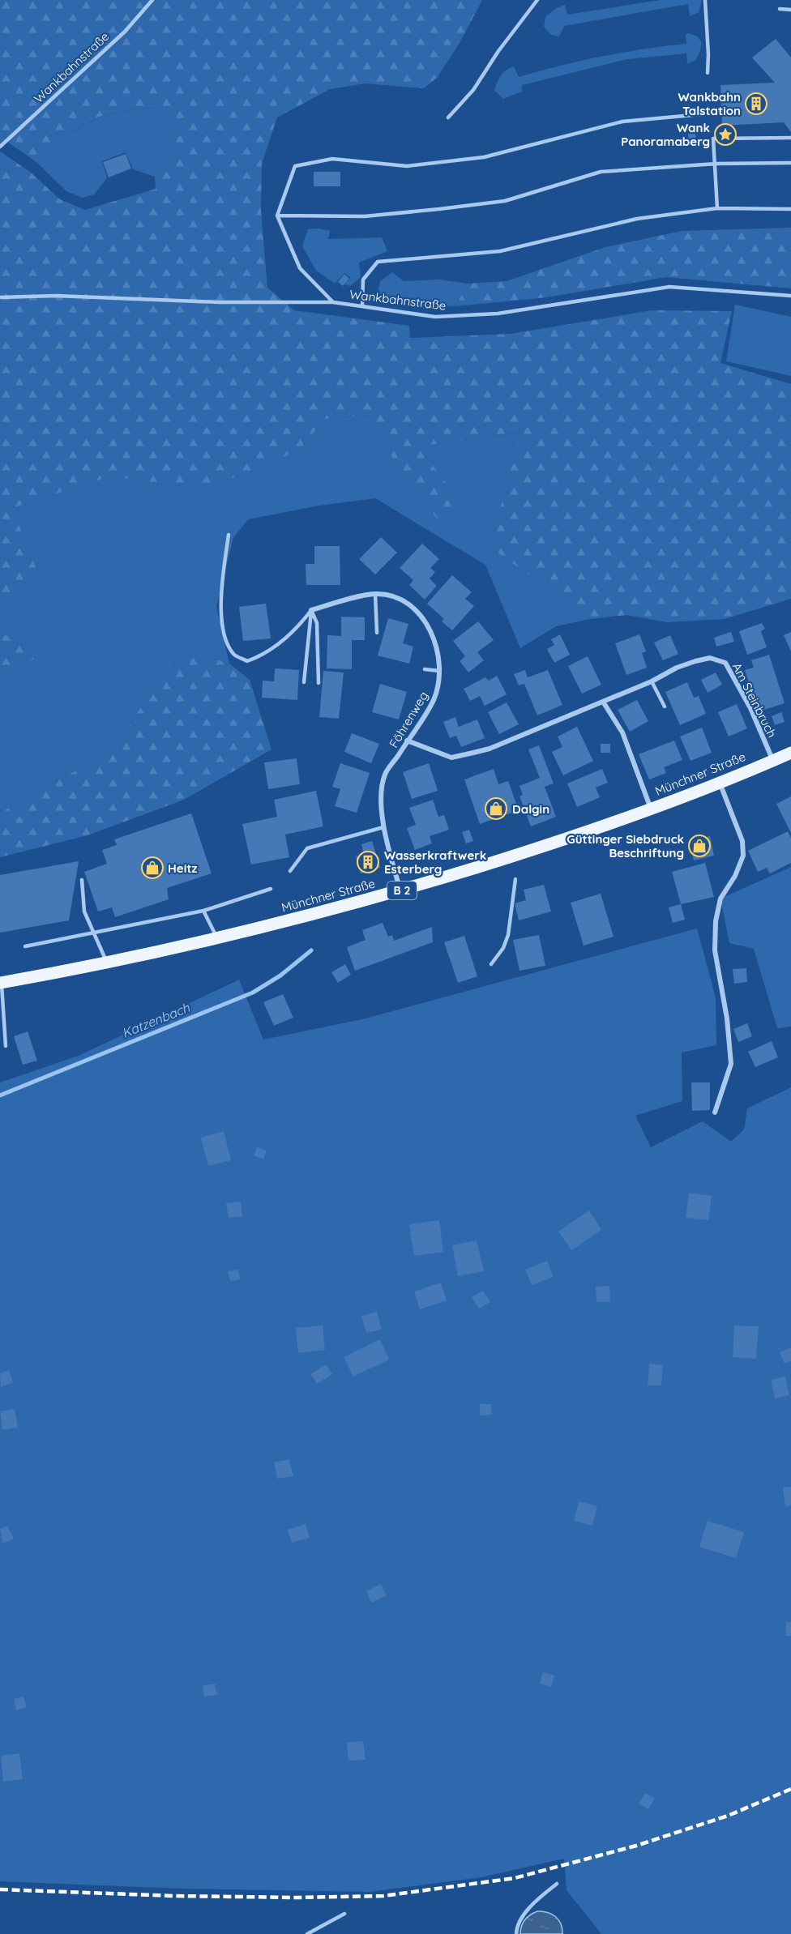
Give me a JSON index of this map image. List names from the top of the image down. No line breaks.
{"streets":{"main road":["Münchner Straße","B 2"],"street":["Am Steinbruch","Föhrenweg"],"lane":["Wankbahnstraße"]},"crossings":[["Am Steinbruch","Föhrenweg"],["Am Steinbruch","Münchner Straße"],["Föhrenweg","Münchner Straße"]],"water":["Katzenbach"],"places":{"building":["Wankbahn Talstation","Wasserkraftwerk Esterberg"],"place":["Wank Panoramaberg"],"shop":["Dalgin","Güttinger Siebdruck Beschriftung","Heitz"]}}
